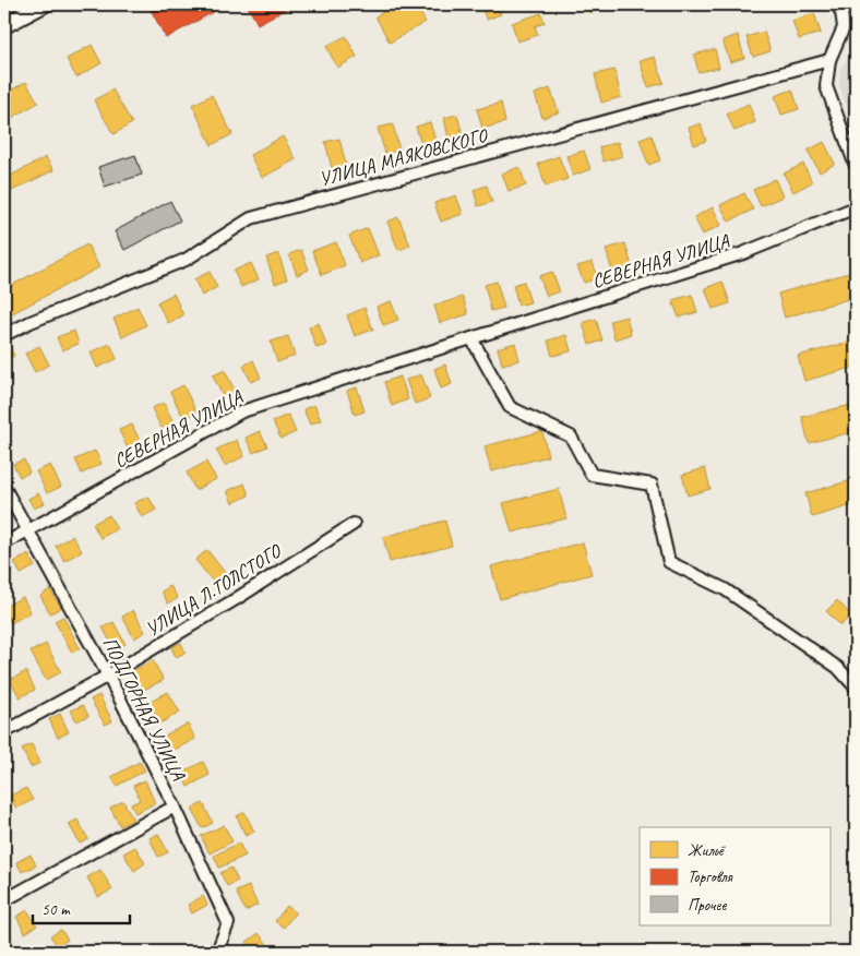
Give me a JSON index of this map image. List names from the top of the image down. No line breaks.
{"streets":{"street":["УЛИЦА МАЯКОВСКОГО","СЕВЕРНАЯ УЛИЦА","УЛИЦА Л.ТОЛСТОГО","ПОДГОРНАЯ УЛИЦА"]},"crossings":[["СЕВЕРНАЯ УЛИЦА","ПОДГОРНАЯ УЛИЦА"],["УЛИЦА Л.ТОЛСТОГО","ПОДГОРНАЯ УЛИЦА"]],"legend":["Жильё","Торговля","Прочее"],"scale_bar":"50 m"}
